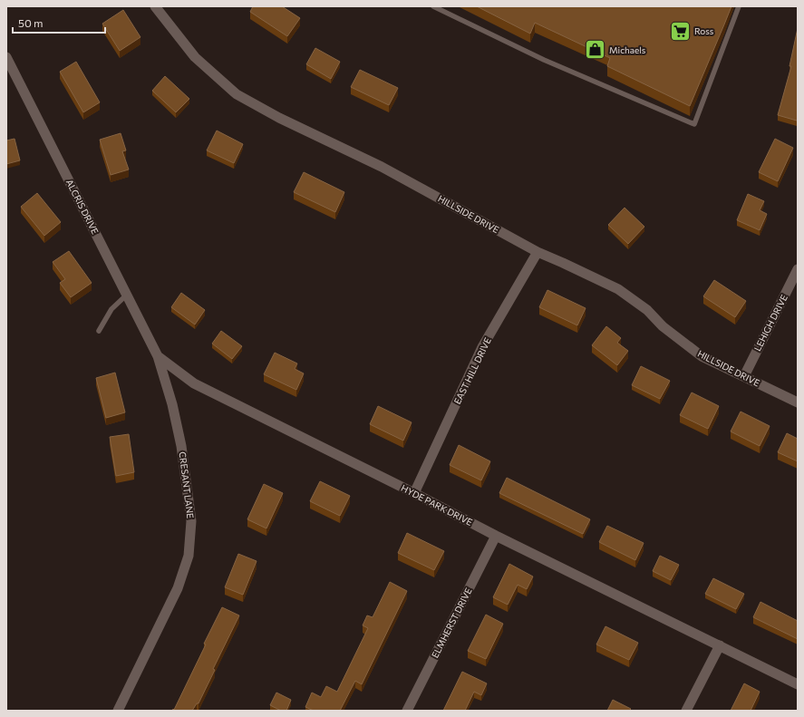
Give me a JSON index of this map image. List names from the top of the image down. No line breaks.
{"streets":{"street":["ALCRIS DRIVE","HILLSIDE DRIVE","LEHIGH DRIVE","EAST HILL DRIVE","CRESANT LANE","HYDE PARK DRIVE","ELMHERST DRIVE"]},"crossings":[["ALCRIS DRIVE","CRESANT LANE"],["ALCRIS DRIVE","HYDE PARK DRIVE"],["HILLSIDE DRIVE","LEHIGH DRIVE"],["HILLSIDE DRIVE","EAST HILL DRIVE"],["EAST HILL DRIVE","HYDE PARK DRIVE"],["CRESANT LANE","HYDE PARK DRIVE"],["HYDE PARK DRIVE","ELMHERST DRIVE"]],"places":{"supermarket":["Ross"],"shop":["Michaels"]},"scale_bar":"50 m"}
